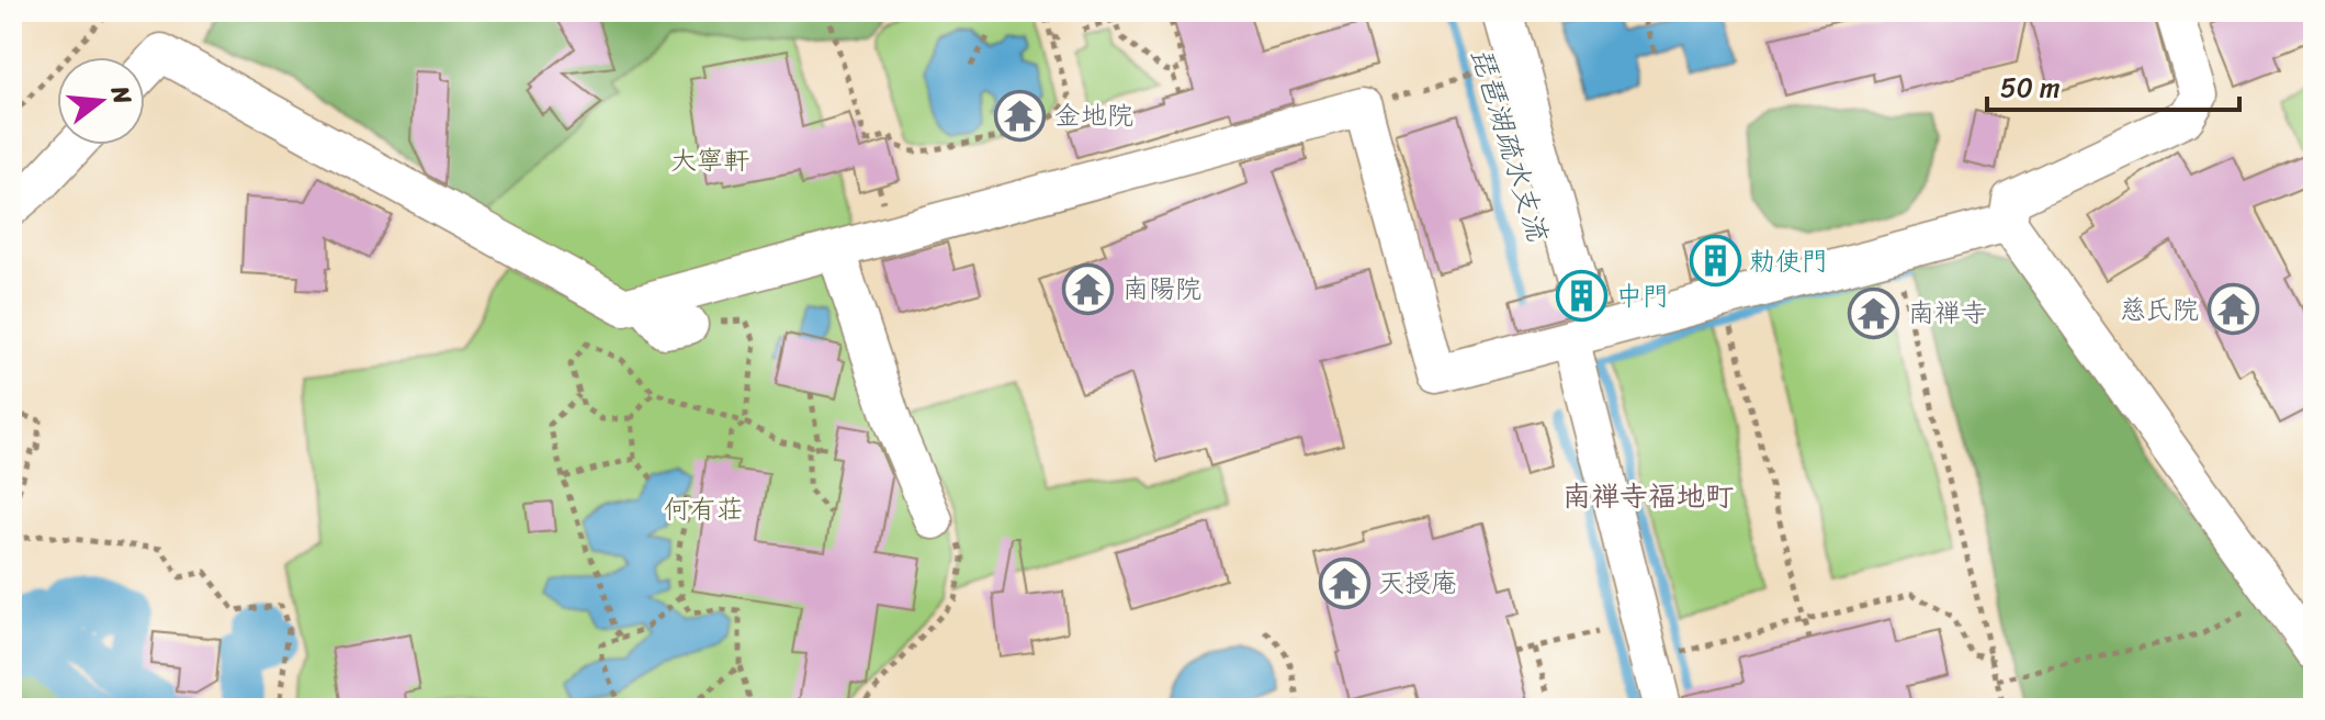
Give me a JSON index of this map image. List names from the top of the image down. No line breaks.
{"districts":["南禅寺福地町"],"water":["琵琶湖疏水支流"],"parks":["大寧軒","何有荘"],"places":{"temple":["金地院","南陽院","慈氏院","南禅寺","天授庵"],"building":["勅使門","中門"]},"scale_bar":"50 m","north":"right"}
